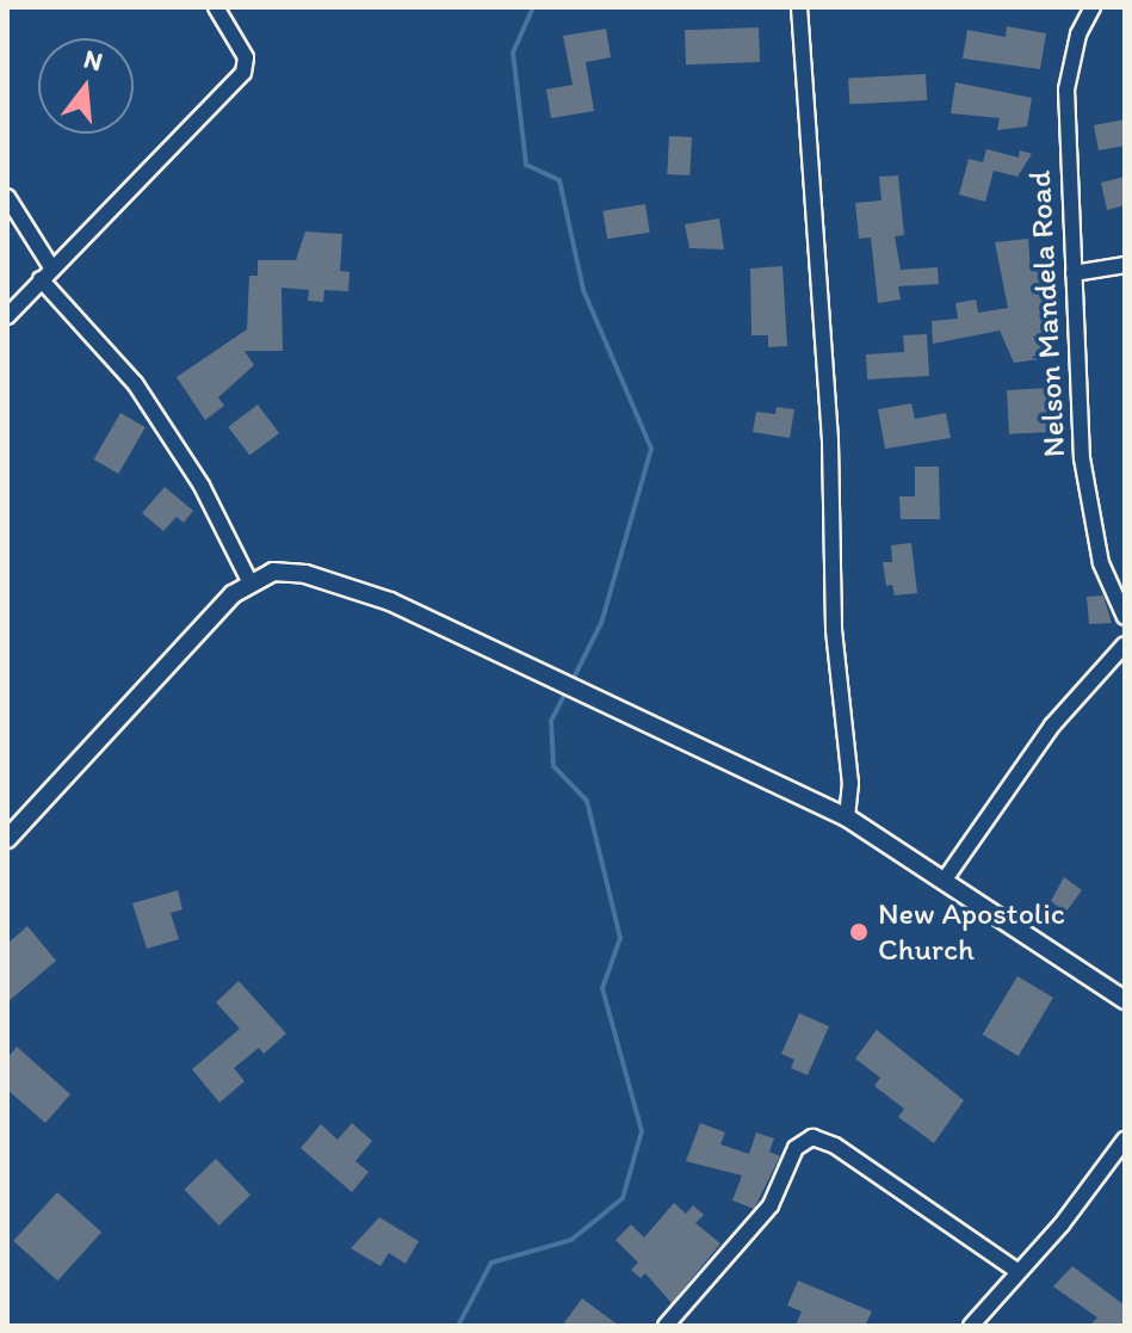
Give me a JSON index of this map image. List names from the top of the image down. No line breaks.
{"streets":{"street":["Nelson Mandela Road"]},"places":["New Apostolic Church"],"north":"top"}
